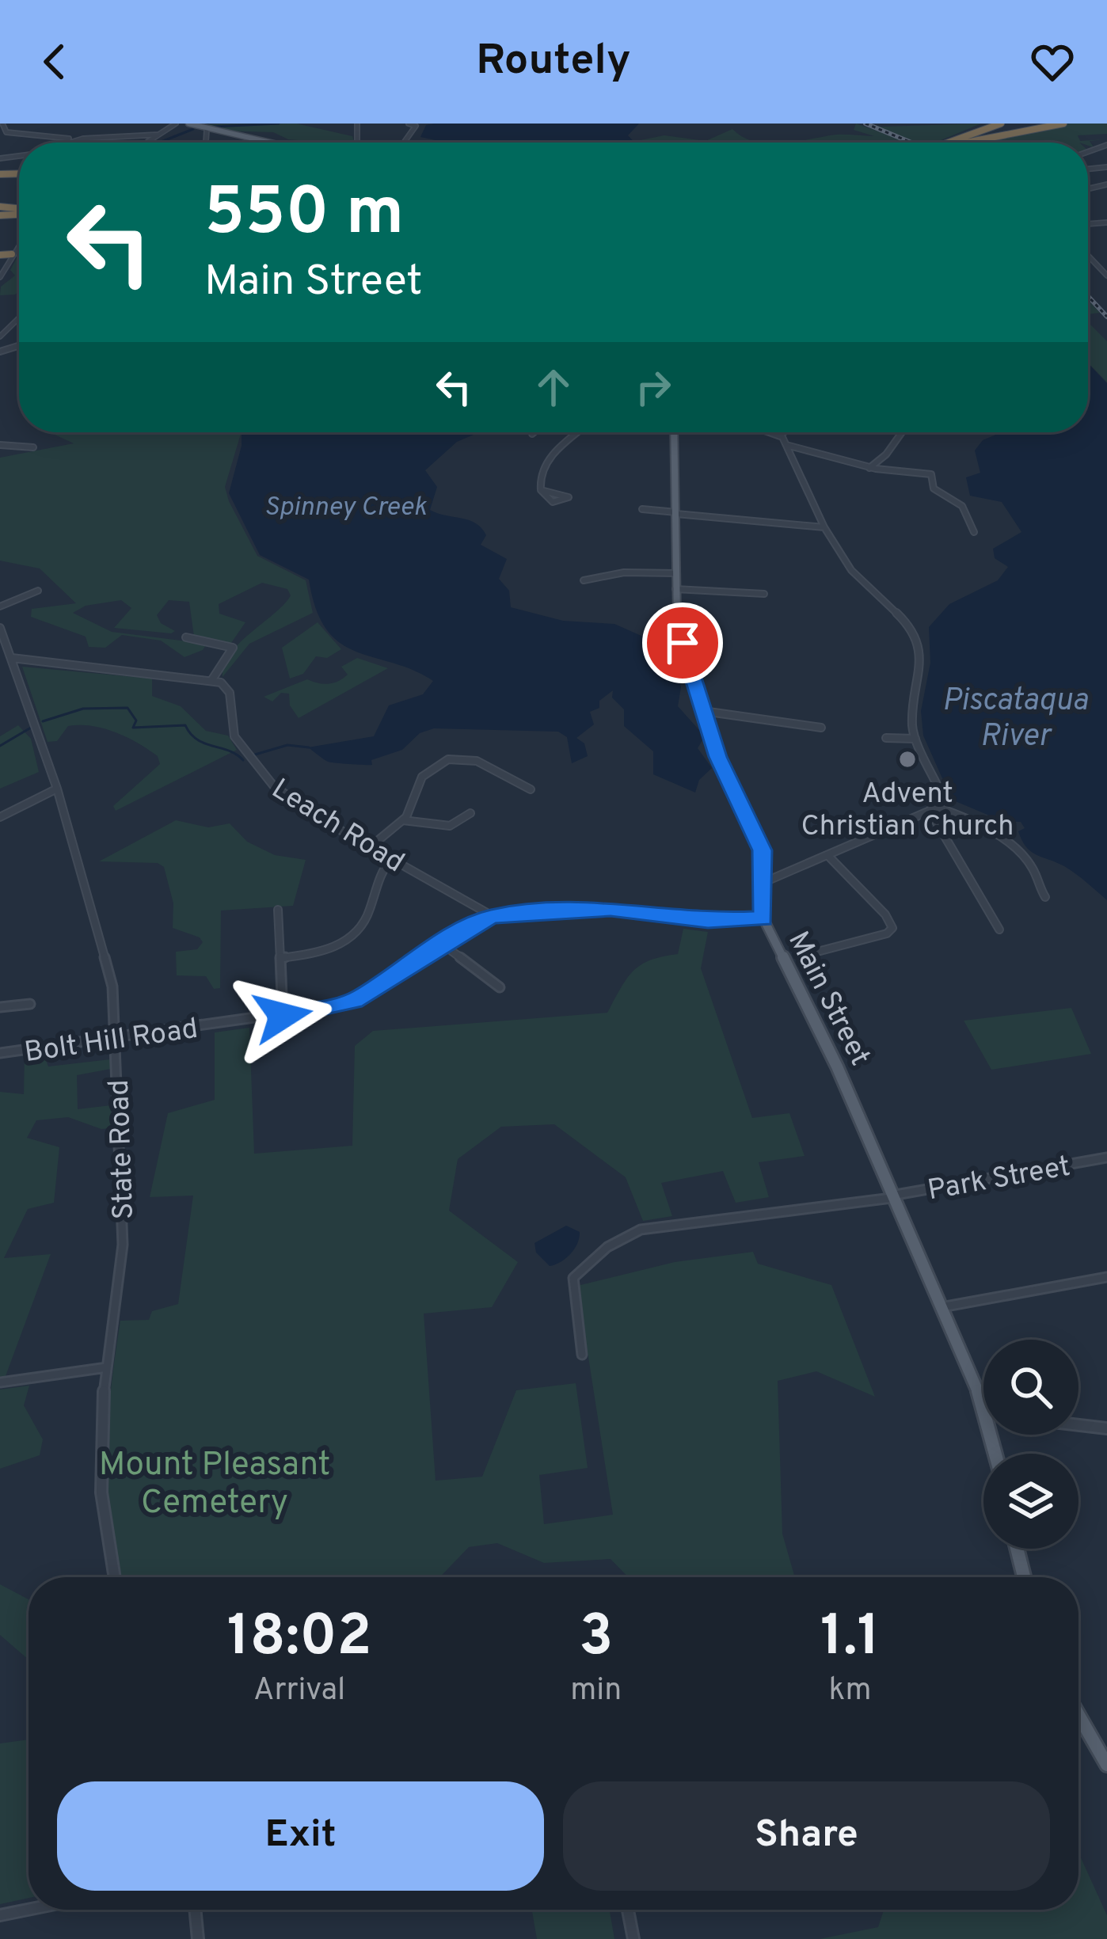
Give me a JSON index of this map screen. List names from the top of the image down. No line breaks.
{"streets":{"main road":["Main Street"],"street":["Leach Road","Bolt Hill Road","State Road","Park Street"]},"crossings":[["Leach Road","Bolt Hill Road"],["Main Street","Bolt Hill Road"],["Main Street","Park Street"],["Bolt Hill Road","State Road"]],"water":["Spinney Creek","Piscataqua River"],"parks":["Mount Pleasant Cemetery"],"places":["Advent Christian Church"],"page":{"header":"Routely","turn":["550 m","Main Street"],"eta":["18:02","Arrival","3","min","1.1","km"],"buttons":["Exit","Share"]}}
